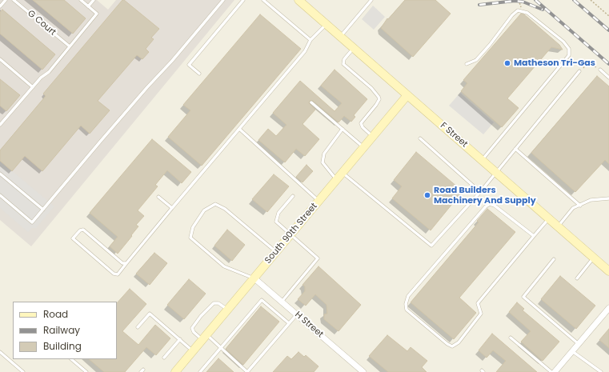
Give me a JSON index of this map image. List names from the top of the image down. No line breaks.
{"streets":{"street":["F Street","South 90th Street","H Street"],"lane":["G Court"]},"crossings":[["F Street","South 90th Street"],["South 90th Street","H Street"]],"places":["Matheson Tri-Gas","Road Builders Machinery And Supply"],"legend":["Road","Railway","Building"]}
